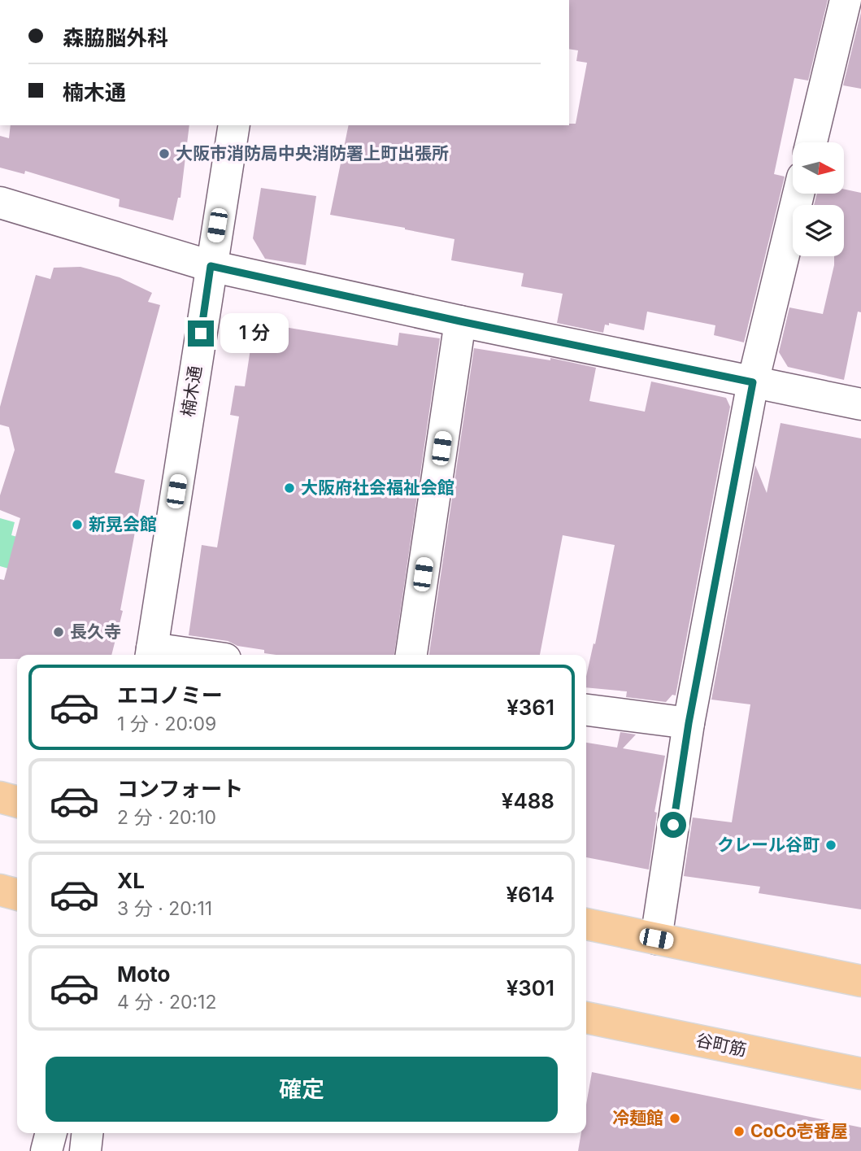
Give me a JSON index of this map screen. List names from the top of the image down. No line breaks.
{"streets":{"main road":["谷町筋"],"street":["楠木通"]},"places":["大阪市消防局中央消防署上町出張所","大阪府社会福祉会館","新晃会館","長久寺","クレール谷町","冷麺館","CoCo壱番屋"],"north":"right","page":{"banner":["森脇脳外科","楠木通"],"bubble":"1 分","list":[{"name":"エコノミー","note":"1 分 · 20:09","value":"¥361"},{"name":"コンフォート","note":"2 分 · 20:10","value":"¥488"},{"name":"XL","note":"3 分 · 20:11","value":"¥614"},{"name":"Moto","note":"4 分 · 20:12","value":"¥301"}],"buttons":"確定"}}
